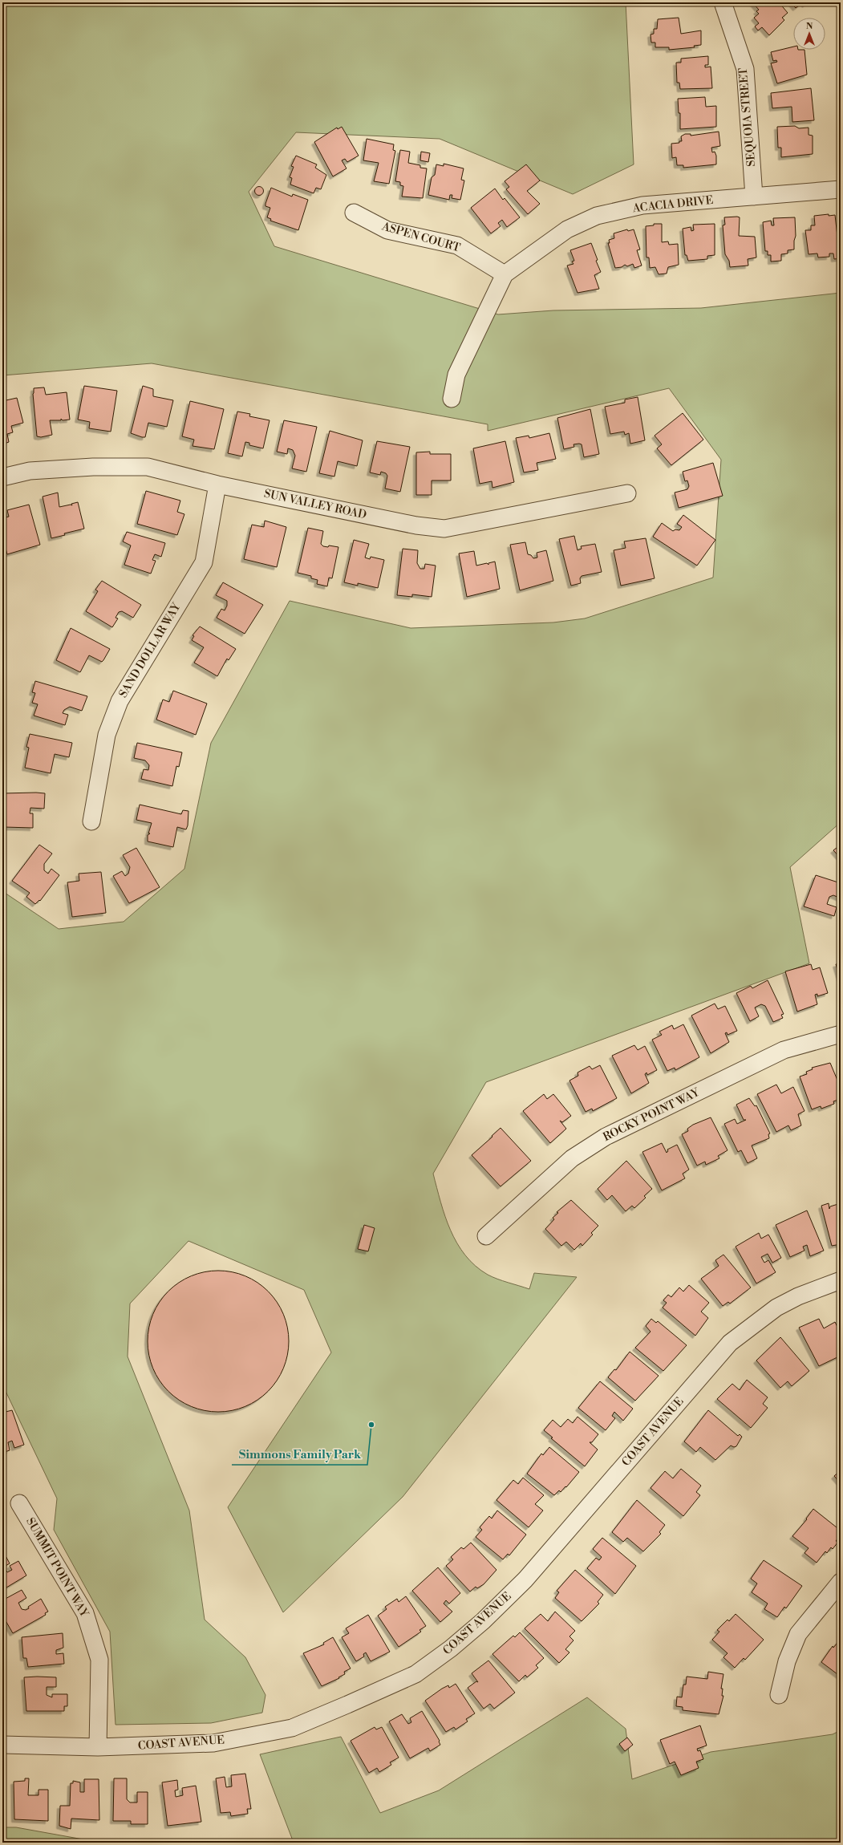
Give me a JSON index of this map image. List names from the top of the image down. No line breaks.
{"streets":{"street":["SEQUOIA STREET","ACACIA DRIVE","ASPEN COURT","SUN VALLEY ROAD","SAND DOLLAR WAY","ROCKY POINT WAY","COAST AVENUE","SUMMIT POINT WAY"]},"crossings":[["SEQUOIA STREET","ACACIA DRIVE"],["ACACIA DRIVE","ASPEN COURT"],["SUN VALLEY ROAD","SAND DOLLAR WAY"],["COAST AVENUE","SUMMIT POINT WAY"]],"places":["Simmons Family Park"],"north":"top"}
